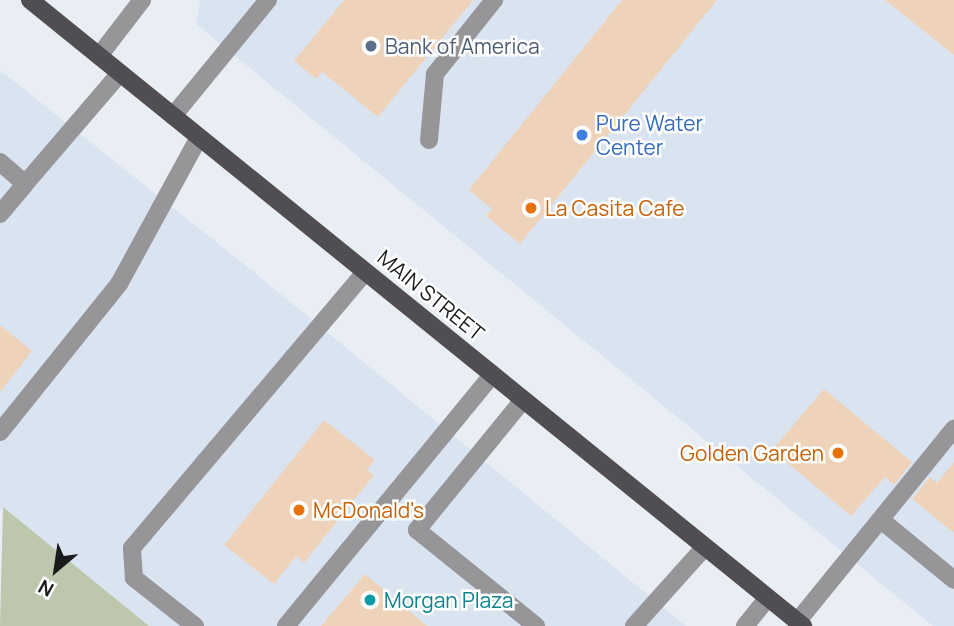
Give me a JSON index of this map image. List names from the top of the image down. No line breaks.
{"streets":{"main road":["MAIN STREET"]},"places":["Bank of America","Pure Water Center","La Casita Cafe","Golden Garden","McDonald's","Morgan Plaza"],"north":"bottom left"}
